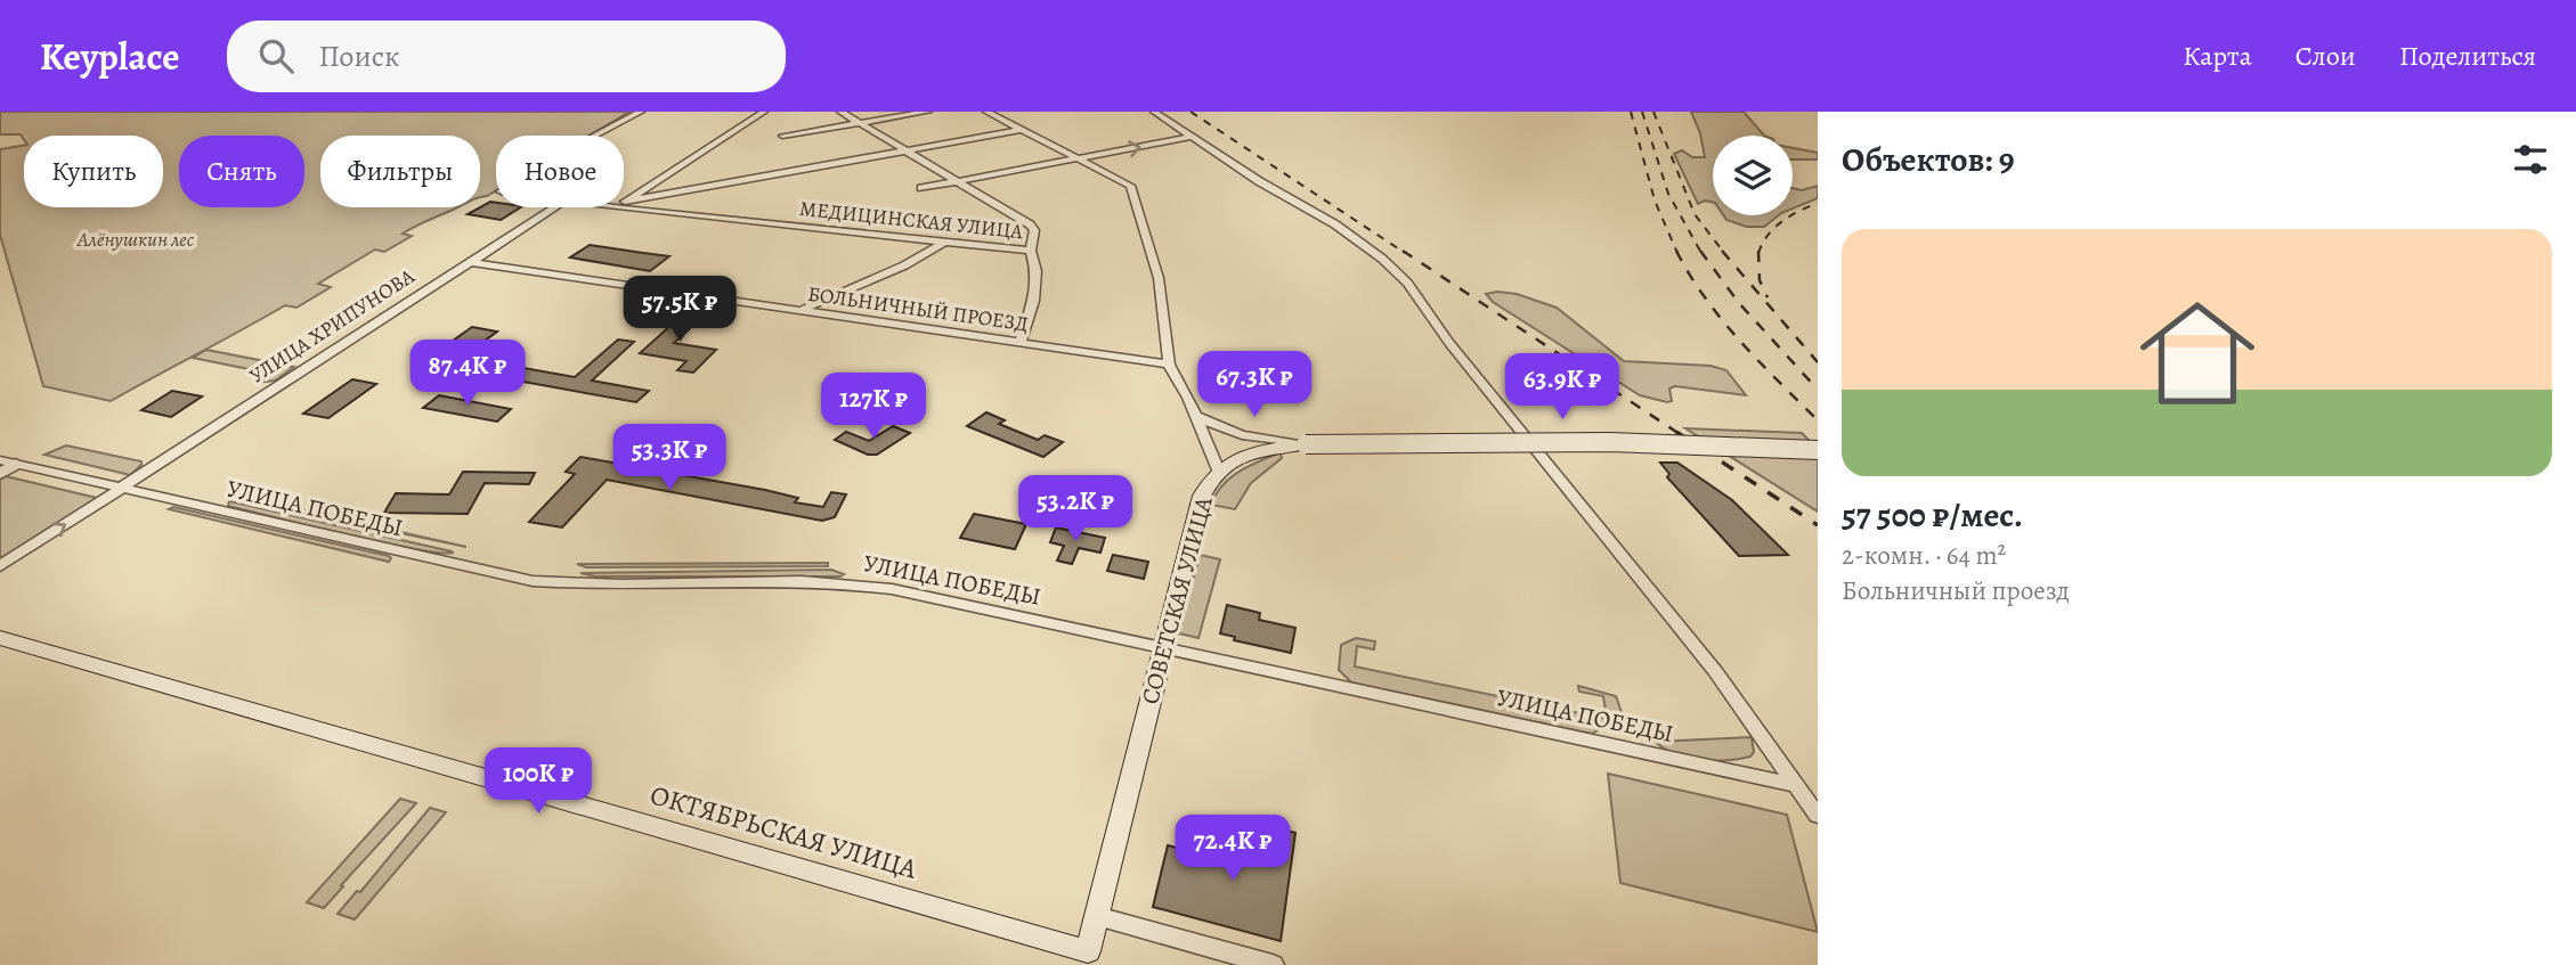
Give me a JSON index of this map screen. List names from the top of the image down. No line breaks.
{"streets":{"main road":["СОВЕТСКАЯ УЛИЦА","ОКТЯБРЬСКАЯ УЛИЦА"],"street":["МЕДИЦИНСКАЯ УЛИЦА","БОЛЬНИЧНЫЙ ПРОЕЗД","УЛИЦА ХРИПУНОВА","УЛИЦА ПОБЕДЫ"]},"crossings":[["БОЛЬНИЧНЫЙ ПРОЕЗД","УЛИЦА ХРИПУНОВА"],["БОЛЬНИЧНЫЙ ПРОЕЗД","СОВЕТСКАЯ УЛИЦА"],["УЛИЦА ХРИПУНОВА","УЛИЦА ПОБЕДЫ"],["УЛИЦА ПОБЕДЫ","СОВЕТСКАЯ УЛИЦА"],["СОВЕТСКАЯ УЛИЦА","ОКТЯБРЬСКАЯ УЛИЦА"]],"parks":["Алёнушкин лес"],"page":{"header":"Keyplace","search":"Поиск","nav":["Карта","Слои","Поделиться"],"heading":"Объектов: 9","chip":["Купить","Снять","Фильтры","Новое"],"list":[{"name":"57 500 ₽/мес.","note":"2-комн. · 64 m² · Больничный проезд"}],"price":["57.5K ₽","87.4K ₽","67.3K ₽","63.9K ₽","127K ₽","53.3K ₽","53.2K ₽","100K ₽","72.4K ₽"]}}
